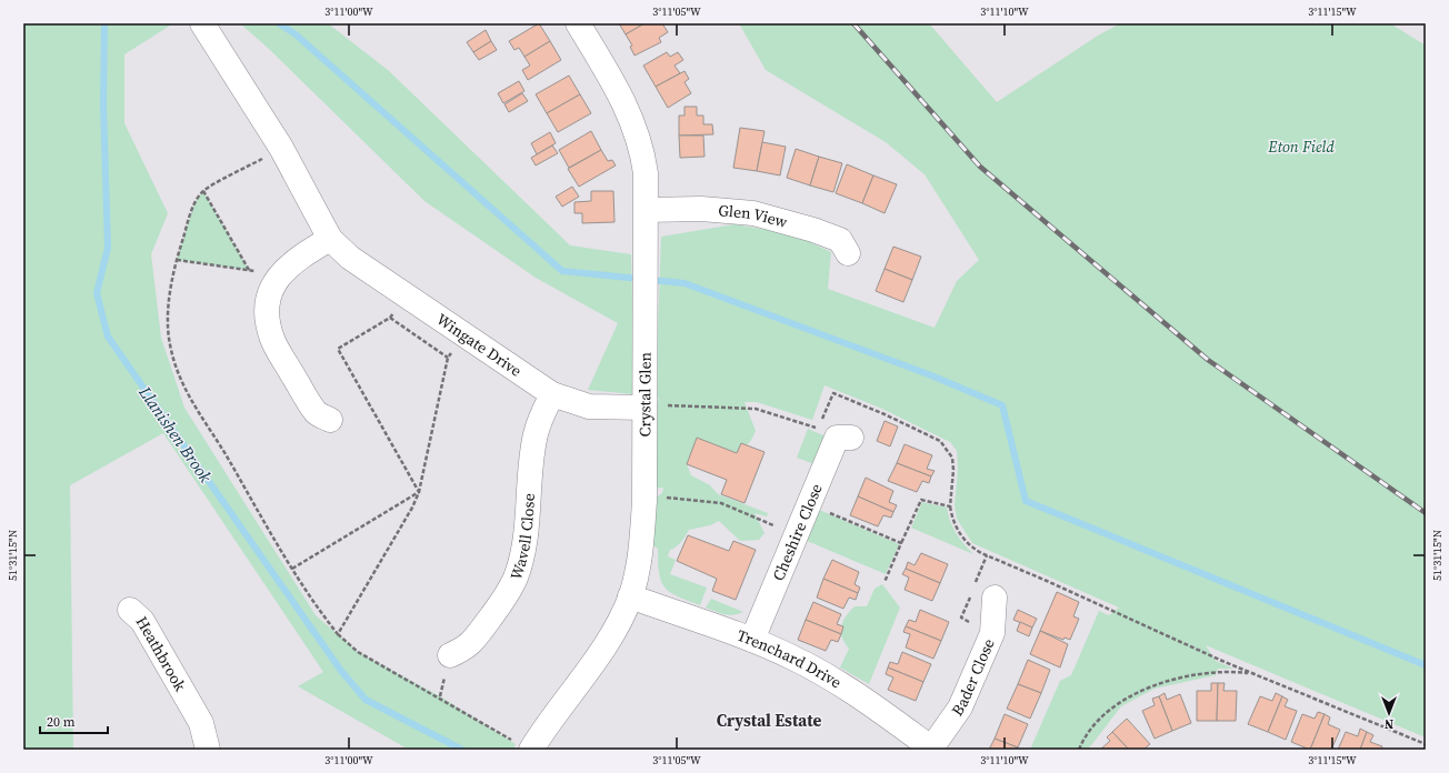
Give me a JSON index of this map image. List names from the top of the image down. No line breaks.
{"streets":{"street":["Glen View","Wingate Drive","Crystal Glen","Cheshire Close","Wavell Close","Heathbrook","Trenchard Drive","Bader Close"]},"crossings":[["Glen View","Crystal Glen"],["Wingate Drive","Crystal Glen"],["Wingate Drive","Wavell Close"],["Crystal Glen","Trenchard Drive"],["Cheshire Close","Trenchard Drive"],["Trenchard Drive","Bader Close"]],"districts":["Crystal Estate"],"water":["Llanishen Brook"],"parks":["Eton Field"],"scale_bar":"20 m","north":"bottom","coordinates":["3°11'00\"W","3°11'05\"W","3°11'10\"W","3°11'15\"W","51°31'15\"N"]}
